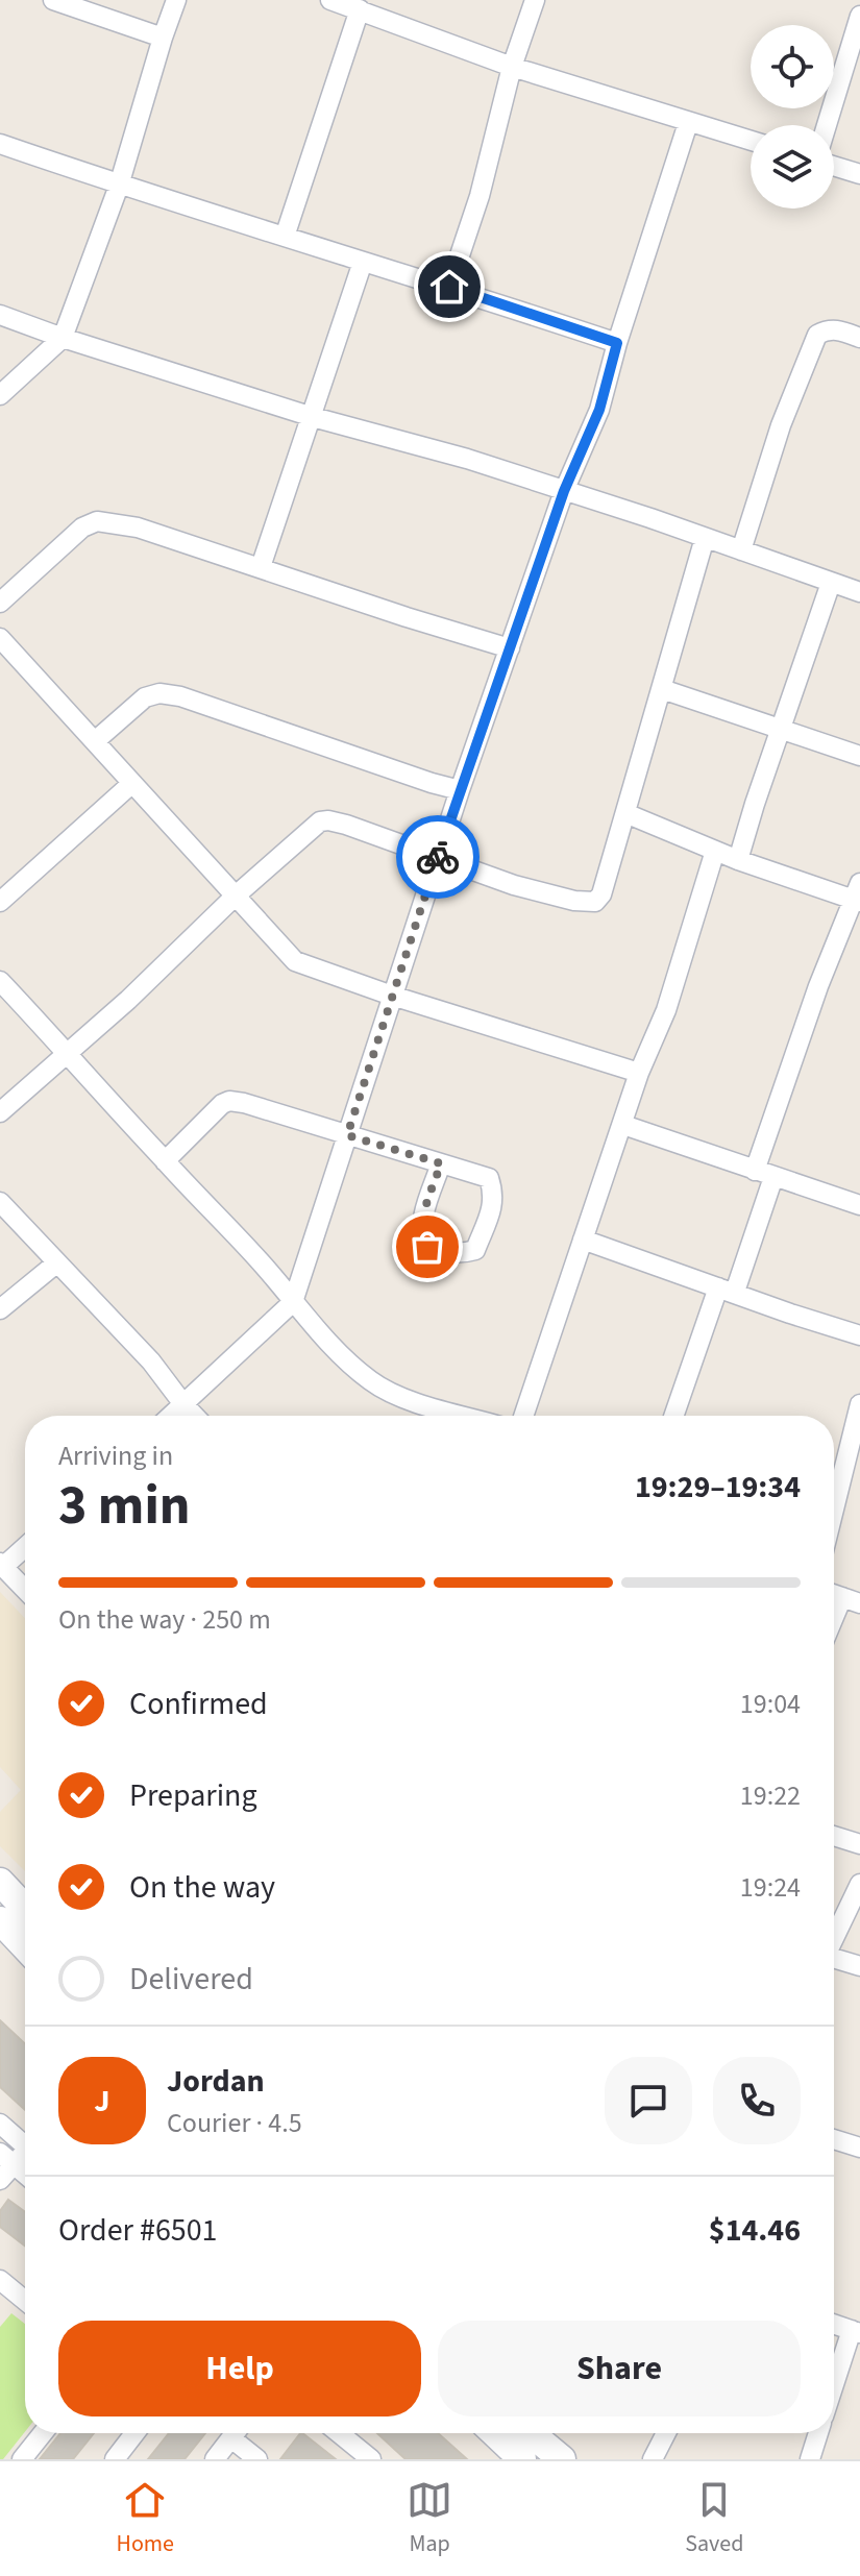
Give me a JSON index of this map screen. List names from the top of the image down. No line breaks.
{"page":{"heading":["3 min","Arriving in","19:29–19:34"],"panel":["Jordan","Courier · 4.5","Order #6501","$14.46"],"bar":"On the way · 250 m","list":[["Confirmed","19:04"],["Preparing","19:22"],["On the way","19:24"],"Delivered"],"round":"J","buttons":["Help","Share"],"tabs":["Home","Map","Saved"]}}
